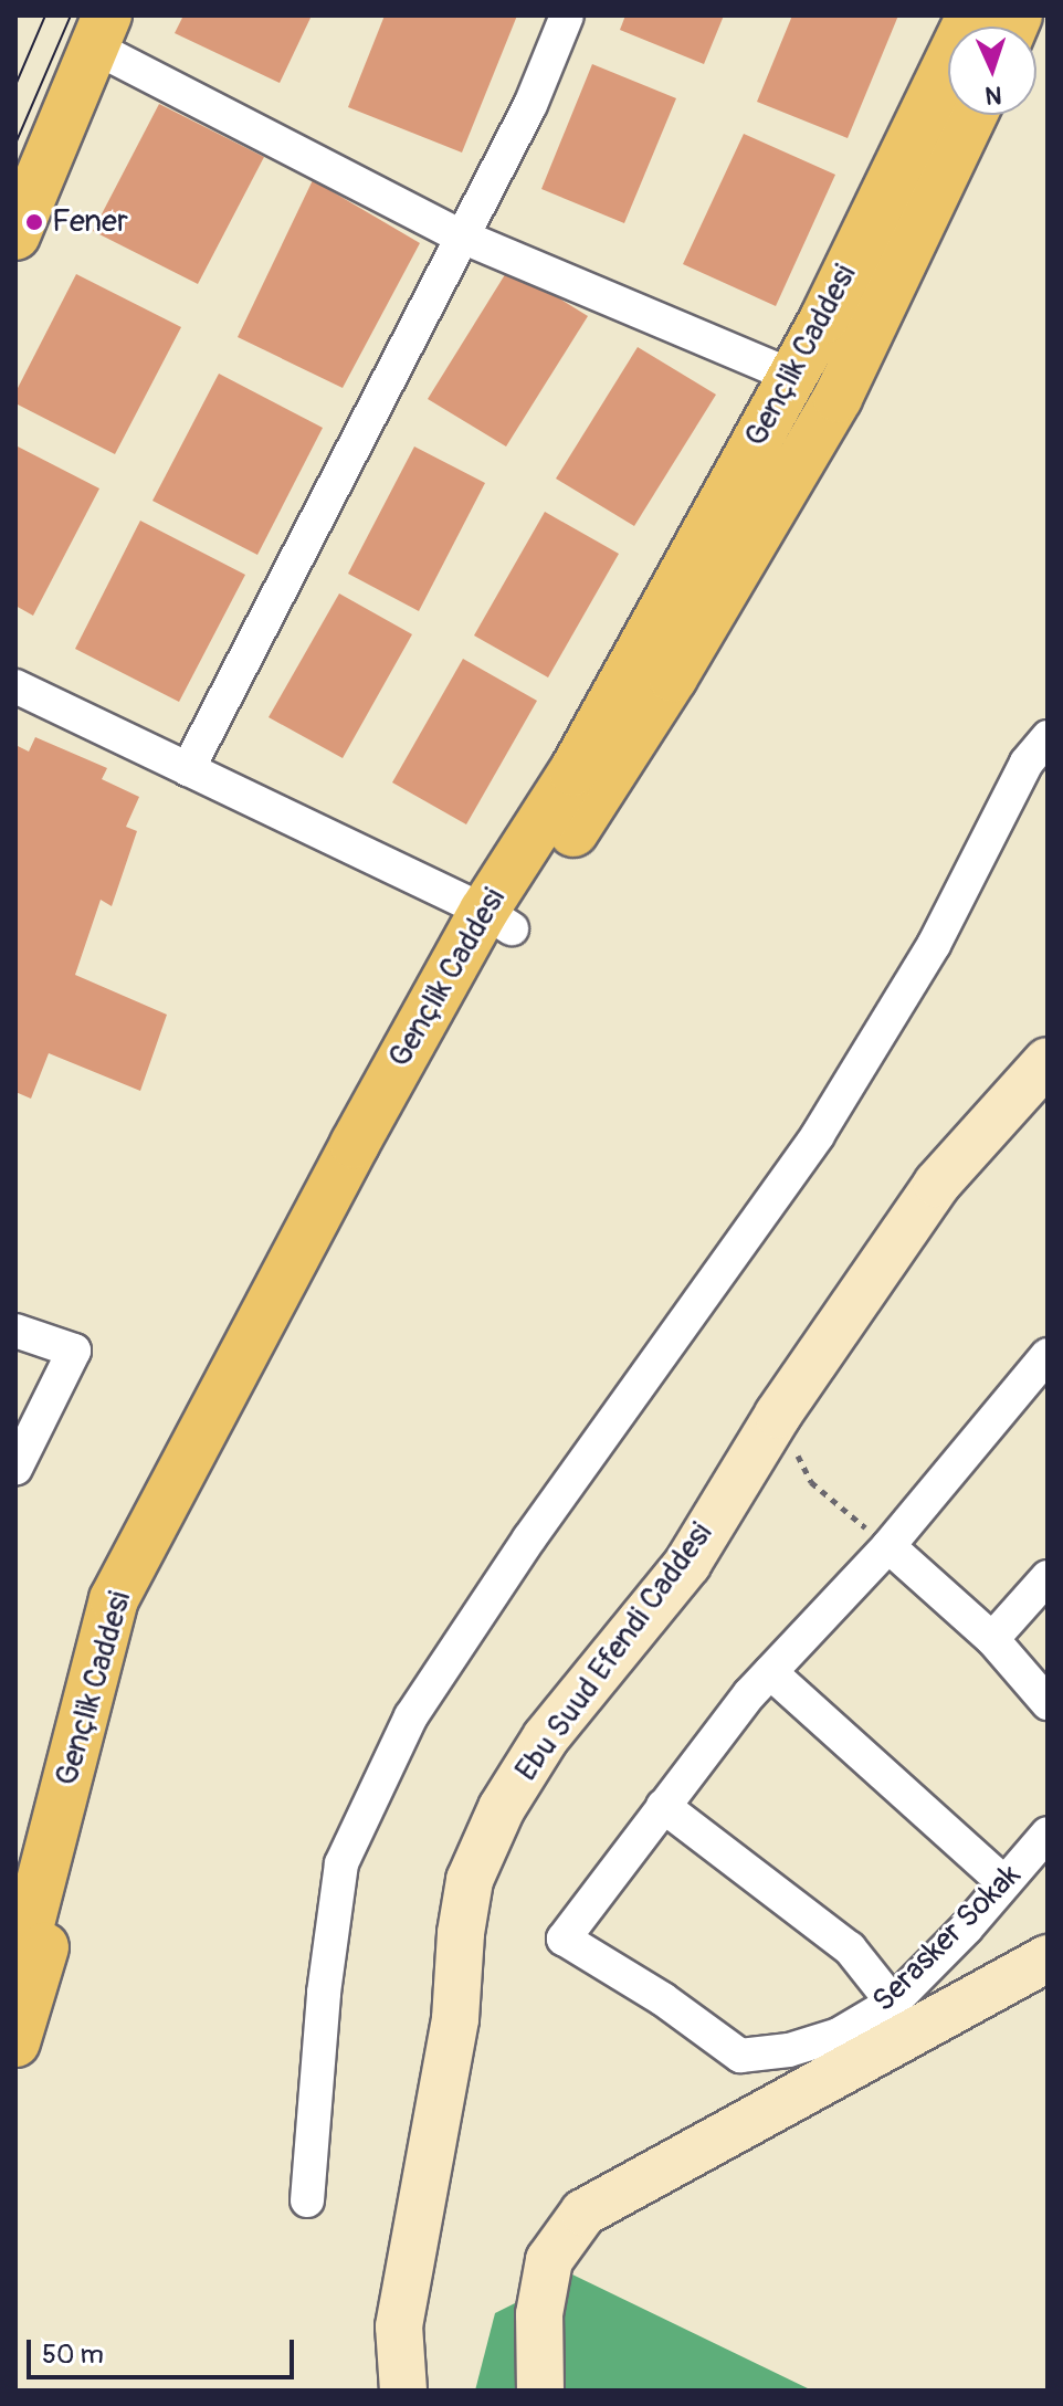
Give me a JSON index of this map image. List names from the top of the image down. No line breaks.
{"streets":{"main road":["Gençlik Caddesi"],"street":["Ebu Suud Efendi Caddesi","Serasker Sokak"]},"places":["Fener"],"scale_bar":"50 m","north":"bottom"}
